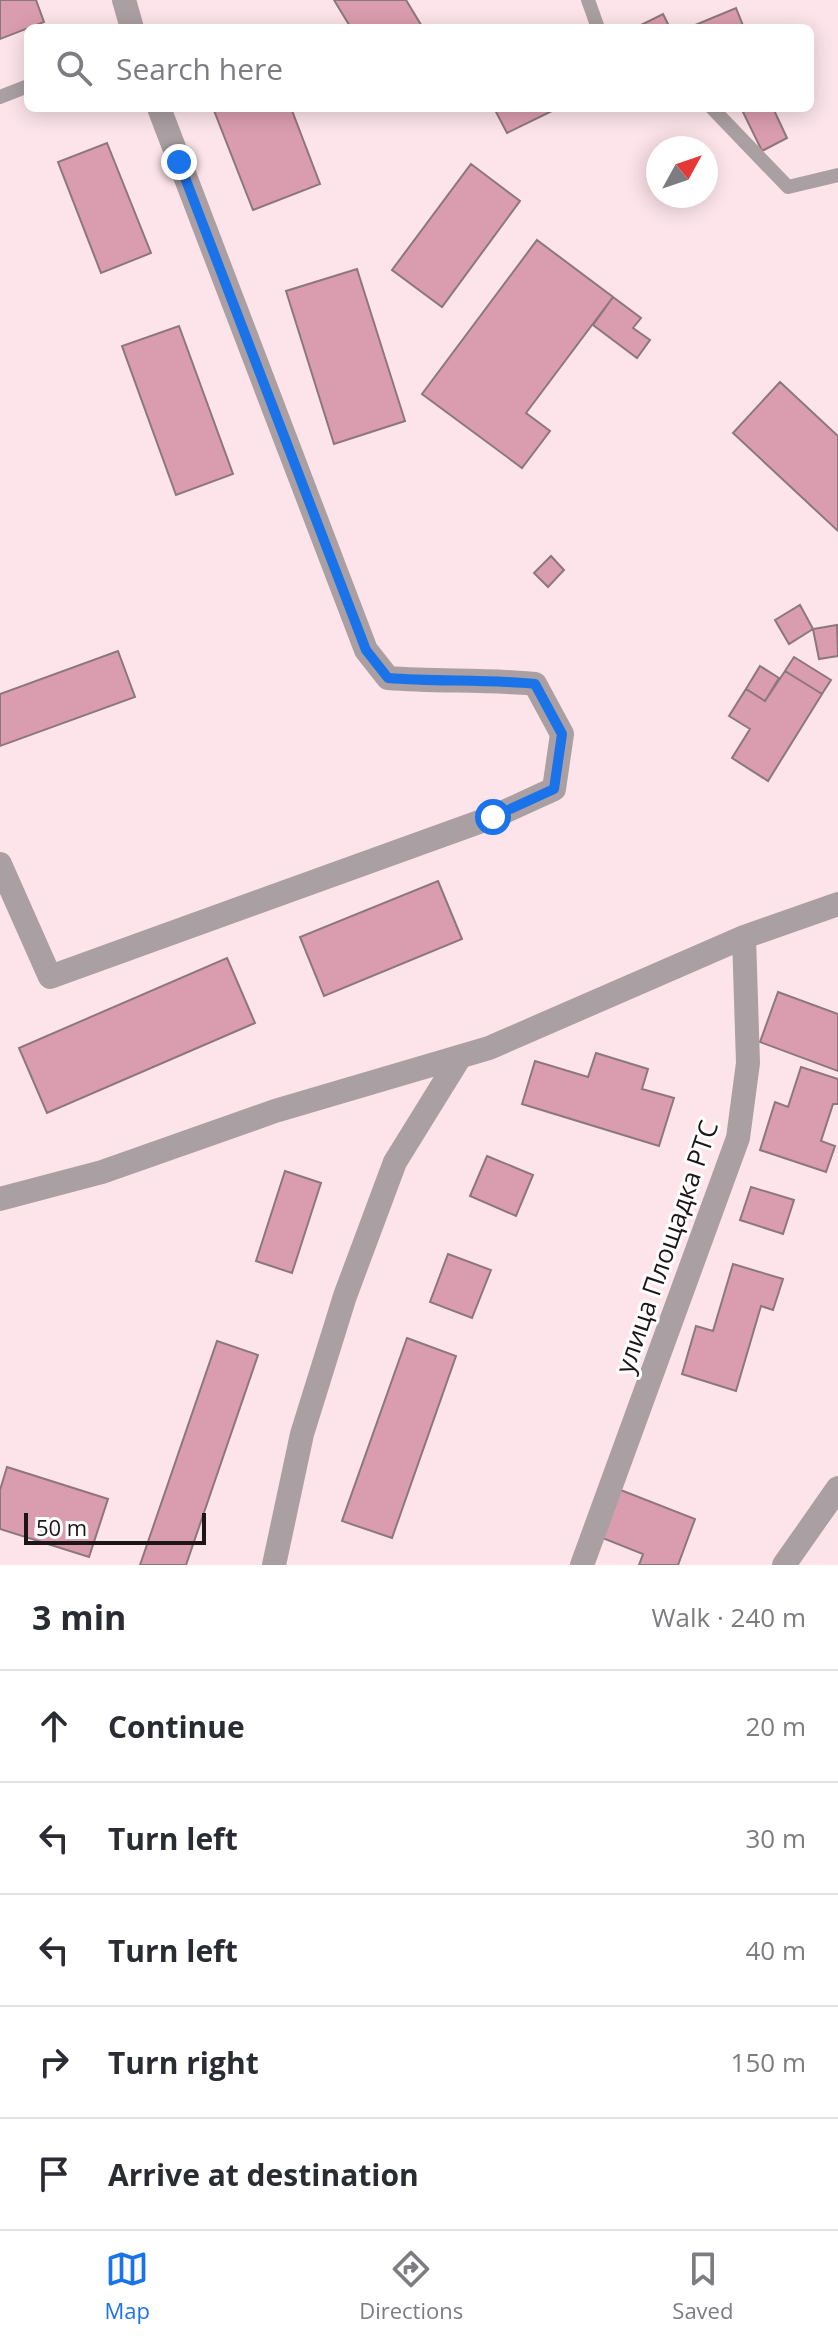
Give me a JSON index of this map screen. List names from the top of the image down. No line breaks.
{"streets":{"street":["улица Площадка РТС"]},"scale_bar":"50 m","north":"top right","page":{"search":"Search here","scale":"50 m","heading":["3 min","Walk · 240 m"],"list":[["Continue","20 m"],["Turn left","30 m"],["Turn left","40 m"],["Turn right","150 m"],"Arrive at destination"],"nav":["Map","Directions","Saved"]}}
